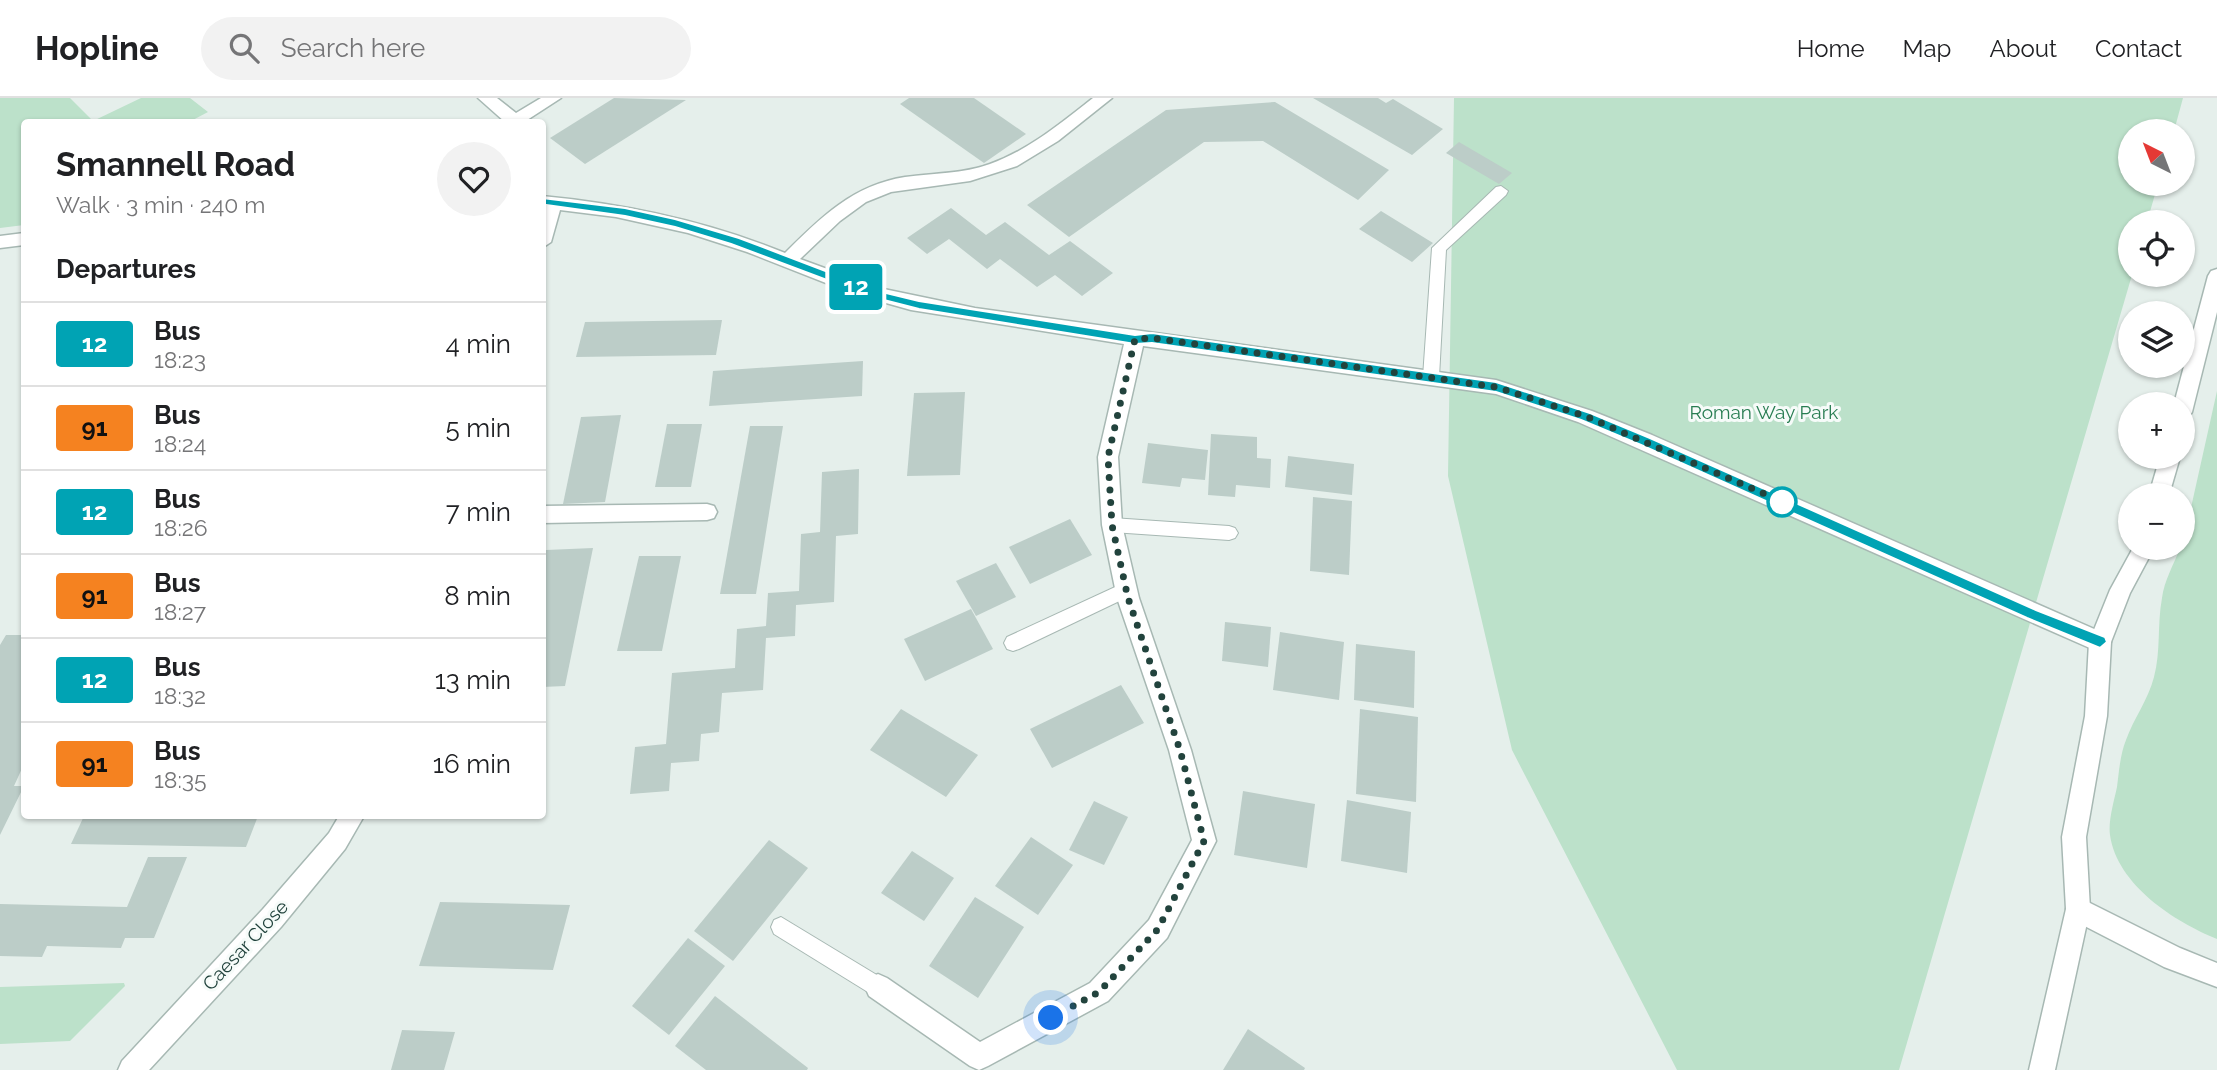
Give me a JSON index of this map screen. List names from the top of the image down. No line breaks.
{"streets":{"street":["Caesar Close"]},"parks":["Roman Way Park"],"lines":["bus line 12"],"north":"top left","page":{"header":"Hopline","search":"Search here","nav":["Home","Map","About","Contact"],"on_map":"12","map_buttons":["+","−"],"heading":[["Smannell Road","Walk · 3 min · 240 m"],"Departures"],"list":[{"mark":"12","name":"Bus","note":"18:23","value":"4 min"},{"mark":"91","name":"Bus","note":"18:24","value":"5 min"},{"mark":"12","name":"Bus","note":"18:26","value":"7 min"},{"mark":"91","name":"Bus","note":"18:27","value":"8 min"},{"mark":"12","name":"Bus","note":"18:32","value":"13 min"},{"mark":"91","name":"Bus","note":"18:35","value":"16 min"}]}}
